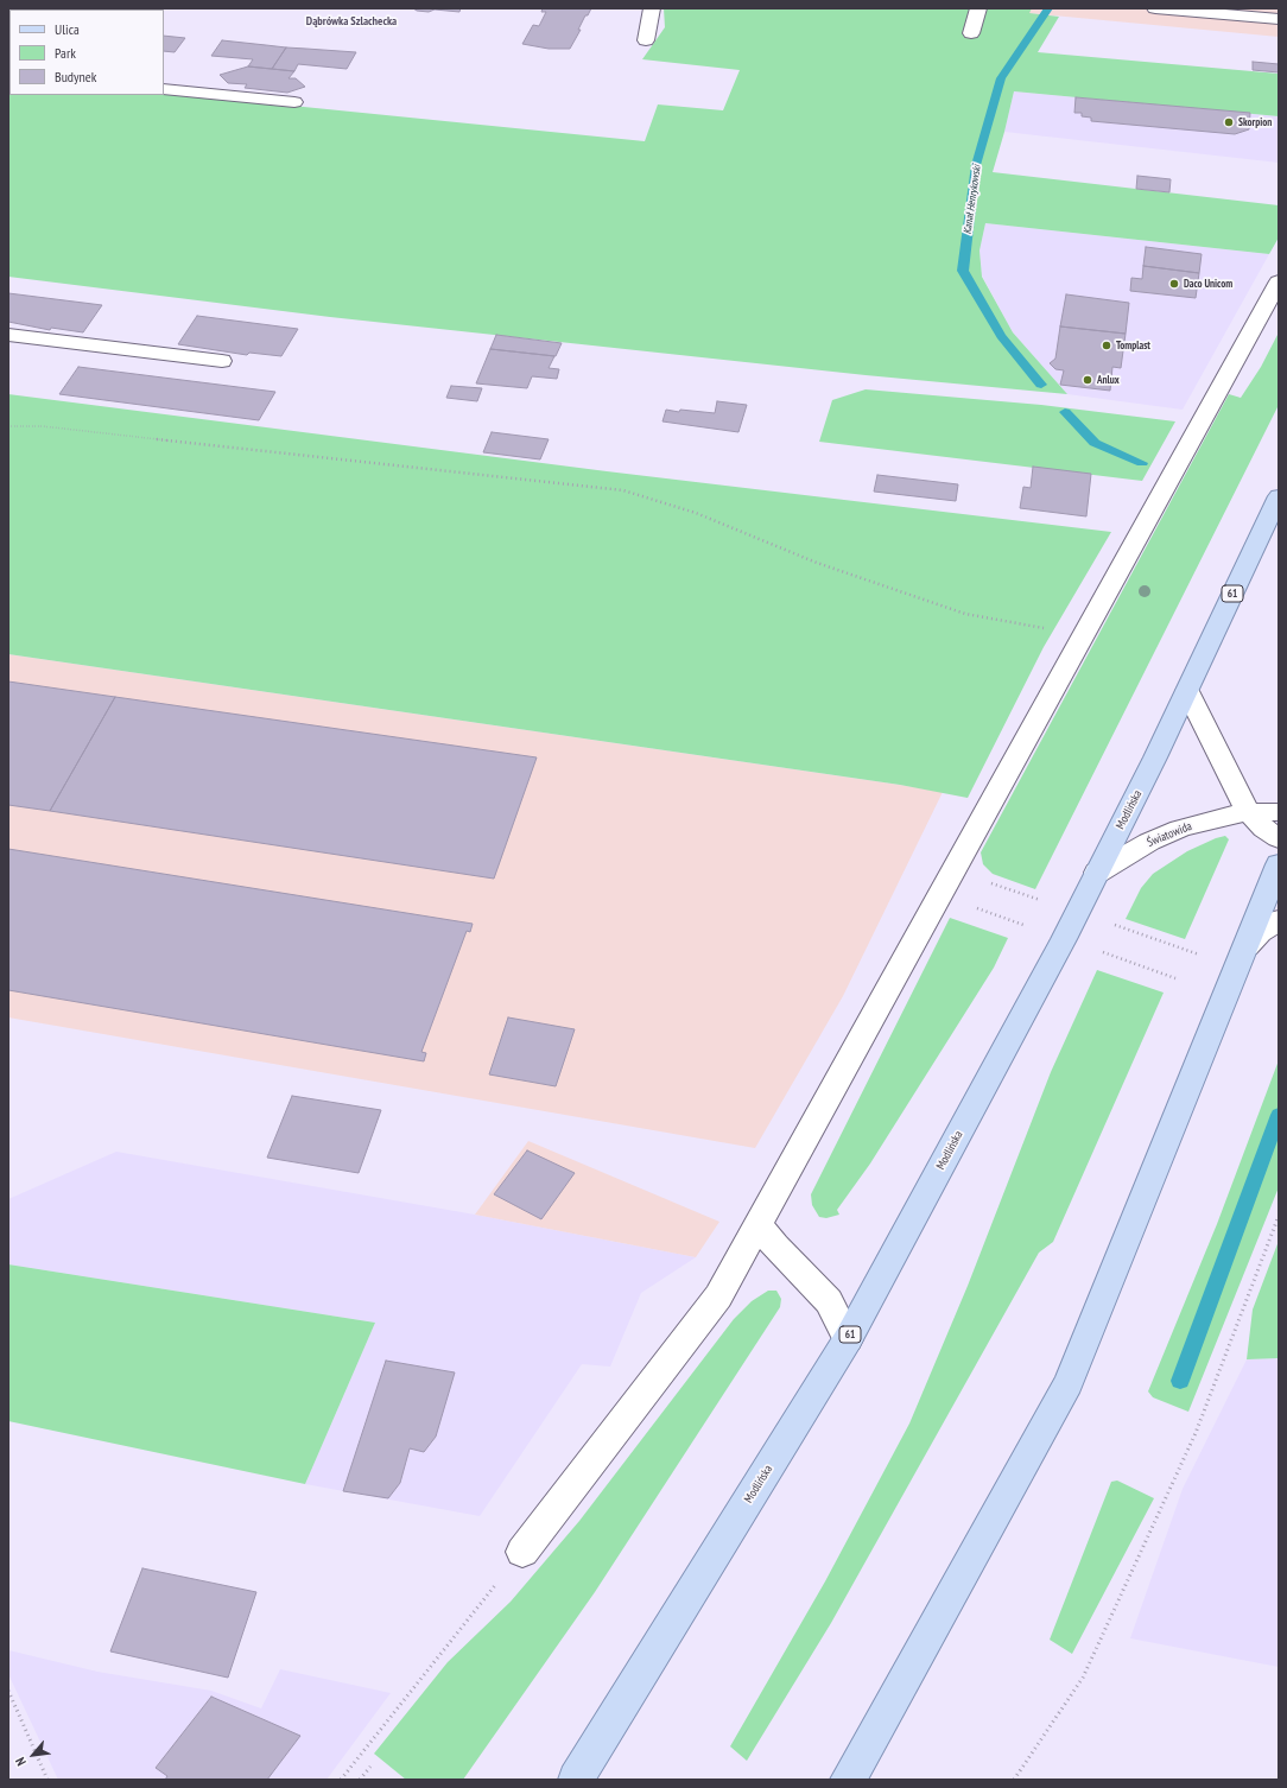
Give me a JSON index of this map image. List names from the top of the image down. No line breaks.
{"streets":{"main road":["61","Modlińska"],"street":["Światowida"]},"crossings":[["Modlińska","Światowida"]],"districts":["Dąbrówka Szlachecka"],"water":["Kanał Henrykowski"],"places":["Skorpion","Daco Unicom","Tomplast","Anlux"],"legend":["Ulica","Park","Budynek"],"north":"bottom left"}
